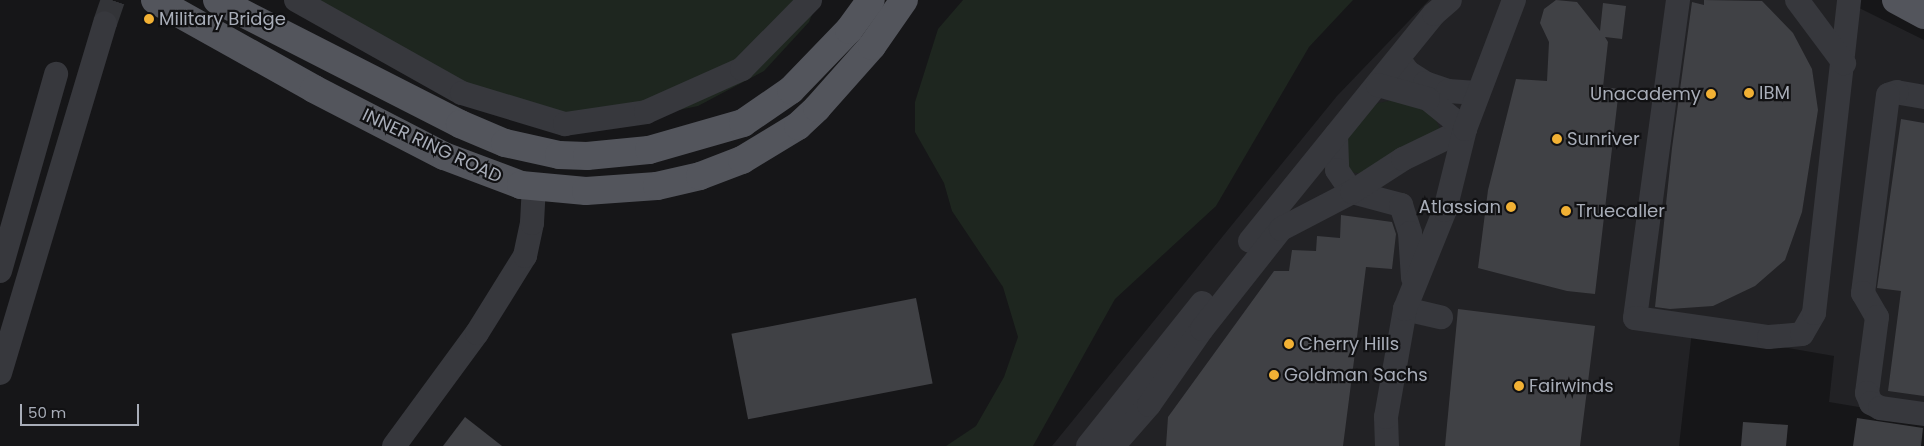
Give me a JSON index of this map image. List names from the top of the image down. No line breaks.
{"streets":{"main road":["INNER RING ROAD"]},"places":["Military Bridge","IBM","Unacademy","Sunriver","Atlassian","Truecaller","Cherry Hills","Goldman Sachs","Fairwinds"],"scale_bar":"50 m"}
